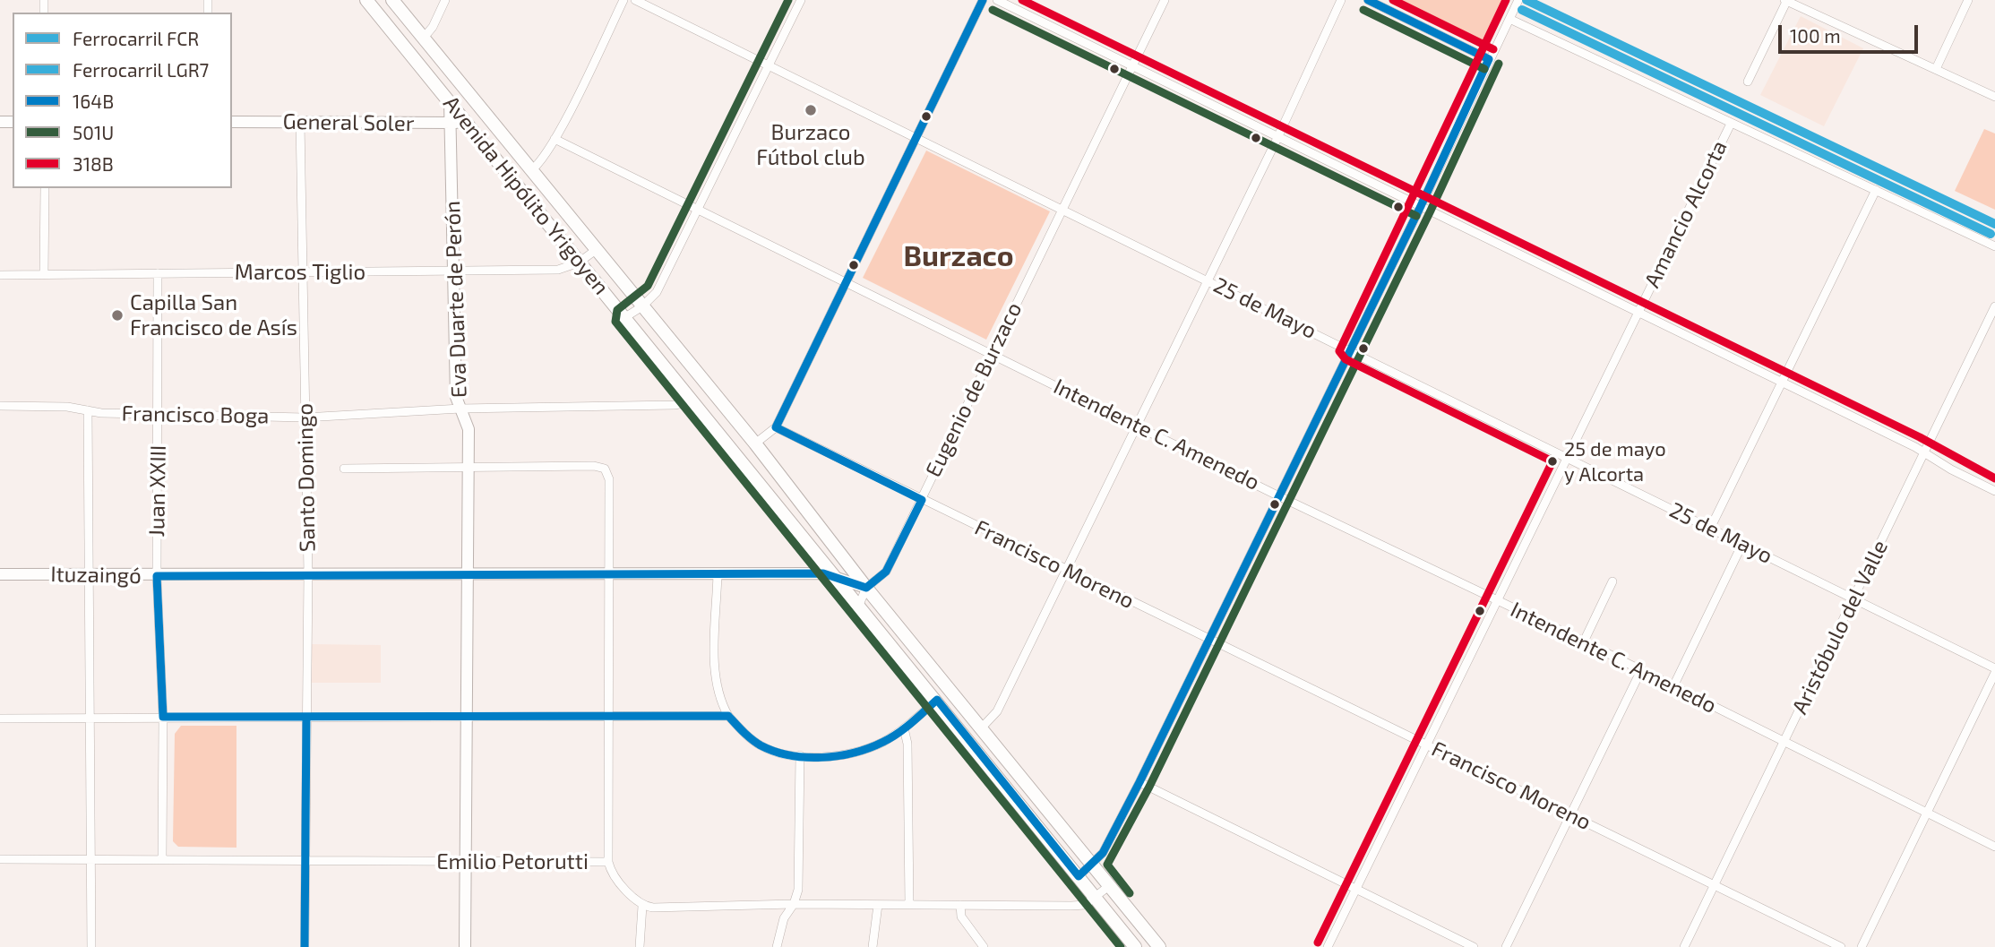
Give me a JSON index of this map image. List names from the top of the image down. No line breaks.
{"streets":{"main road":["Avenida Hipólito Yrigoyen"],"street":["General Soler","Amancio Alcorta","Marcos Tiglio","Eva Duarte de Perón","25 de Mayo","Eugenio de Burzaco","Francisco Boga","Intendente C. Amenedo","Santo Domingo","Juan XXIII","Francisco Moreno","Ituzaingó","Aristóbulo del Valle","Emilio Petorutti"]},"crossings":[["General Soler","Avenida Hipólito Yrigoyen"],["General Soler","Eva Duarte de Perón"],["General Soler","Santo Domingo"],["Avenida Hipólito Yrigoyen","Marcos Tiglio"],["Avenida Hipólito Yrigoyen","Eva Duarte de Perón"],["Avenida Hipólito Yrigoyen","Eugenio de Burzaco"],["Avenida Hipólito Yrigoyen","Francisco Boga"],["Avenida Hipólito Yrigoyen","Ituzaingó"],["Amancio Alcorta","25 de Mayo"],["Amancio Alcorta","Intendente C. Amenedo"],["Amancio Alcorta","Francisco Moreno"],["Marcos Tiglio","Eva Duarte de Perón"],["Marcos Tiglio","Santo Domingo"],["Marcos Tiglio","Juan XXIII"],["Eva Duarte de Perón","Francisco Boga"],["Eva Duarte de Perón","Ituzaingó"],["Eva Duarte de Perón","Emilio Petorutti"],["25 de Mayo","Eugenio de Burzaco"],["25 de Mayo","Aristóbulo del Valle"],["Eugenio de Burzaco","Intendente C. Amenedo"],["Eugenio de Burzaco","Francisco Moreno"],["Eugenio de Burzaco","Ituzaingó"],["Francisco Boga","Santo Domingo"],["Francisco Boga","Juan XXIII"],["Intendente C. Amenedo","Aristóbulo del Valle"],["Santo Domingo","Ituzaingó"],["Santo Domingo","Emilio Petorutti"],["Juan XXIII","Ituzaingó"],["Juan XXIII","Emilio Petorutti"],["Francisco Moreno","Aristóbulo del Valle"]],"districts":["Burzaco"],"places":["Burzaco Fútbol club","Capilla San Francisco de Asís","25 de mayo y Alcorta"],"lines":["rail line FCR","transit line 164B","transit line 501U","transit line 318B","rail line LGR7"],"legend":["Ferrocarril FCR","Ferrocarril LGR7","164B","501U","318B"],"scale_bar":"100 m"}
